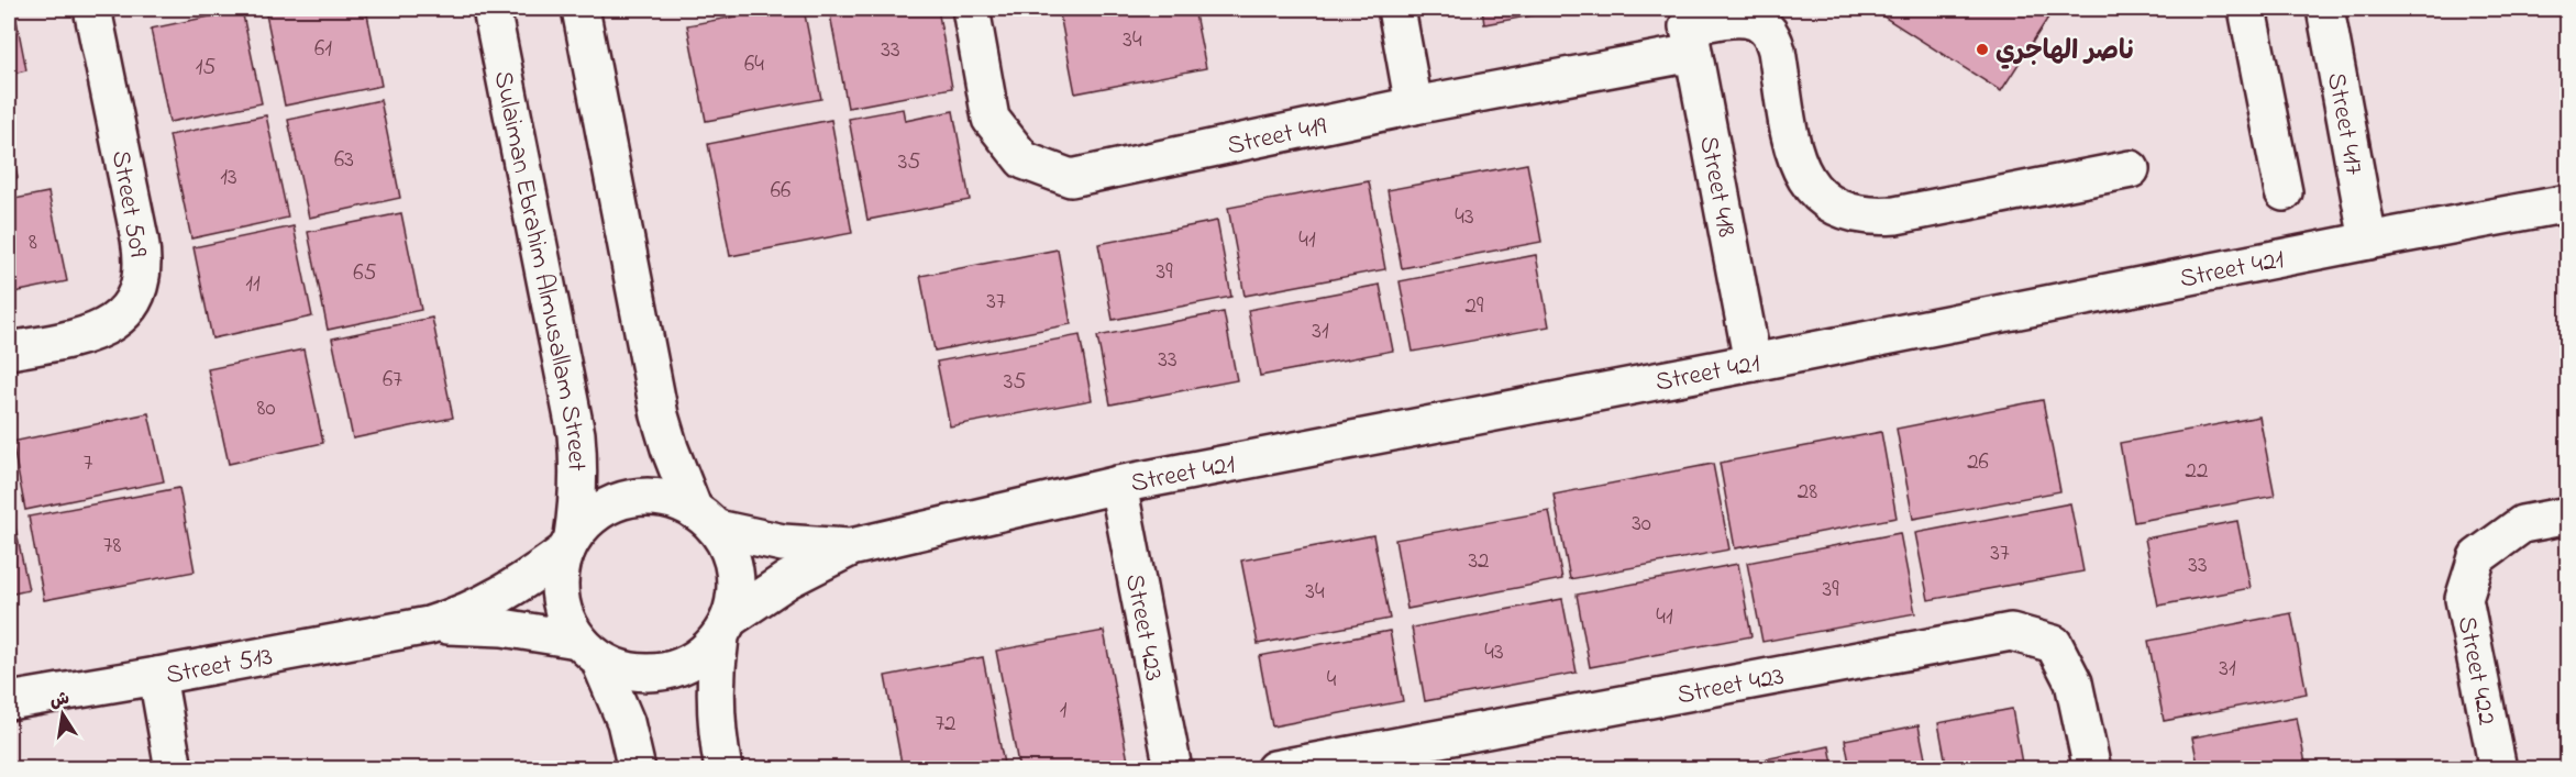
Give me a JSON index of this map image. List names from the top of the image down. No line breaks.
{"streets":{"street":["Street 417","Street 419","Street 418","Street 509","Street 421","Sulaiman Ebrahim Almusallam Street","Street 423","Street 513","Street 422"]},"crossings":[["Street 417","Street 421"],["Street 419","Street 418"],["Street 418","Street 421"],["Street 421","Sulaiman Ebrahim Almusallam Street"],["Street 421","Street 423"],["Street 421","Street 513"],["Sulaiman Ebrahim Almusallam Street","Street 513"]],"places":["ناصر الهاجري"],"house_numbers":["34","61","33","64","15","63","35","13","66","43","41","8","39","65","11","37","29","31","33","67","35","80","26","7","22","28","30","78","37","32","33","39","34","41","43","31","4","1","72"],"north":"top"}
